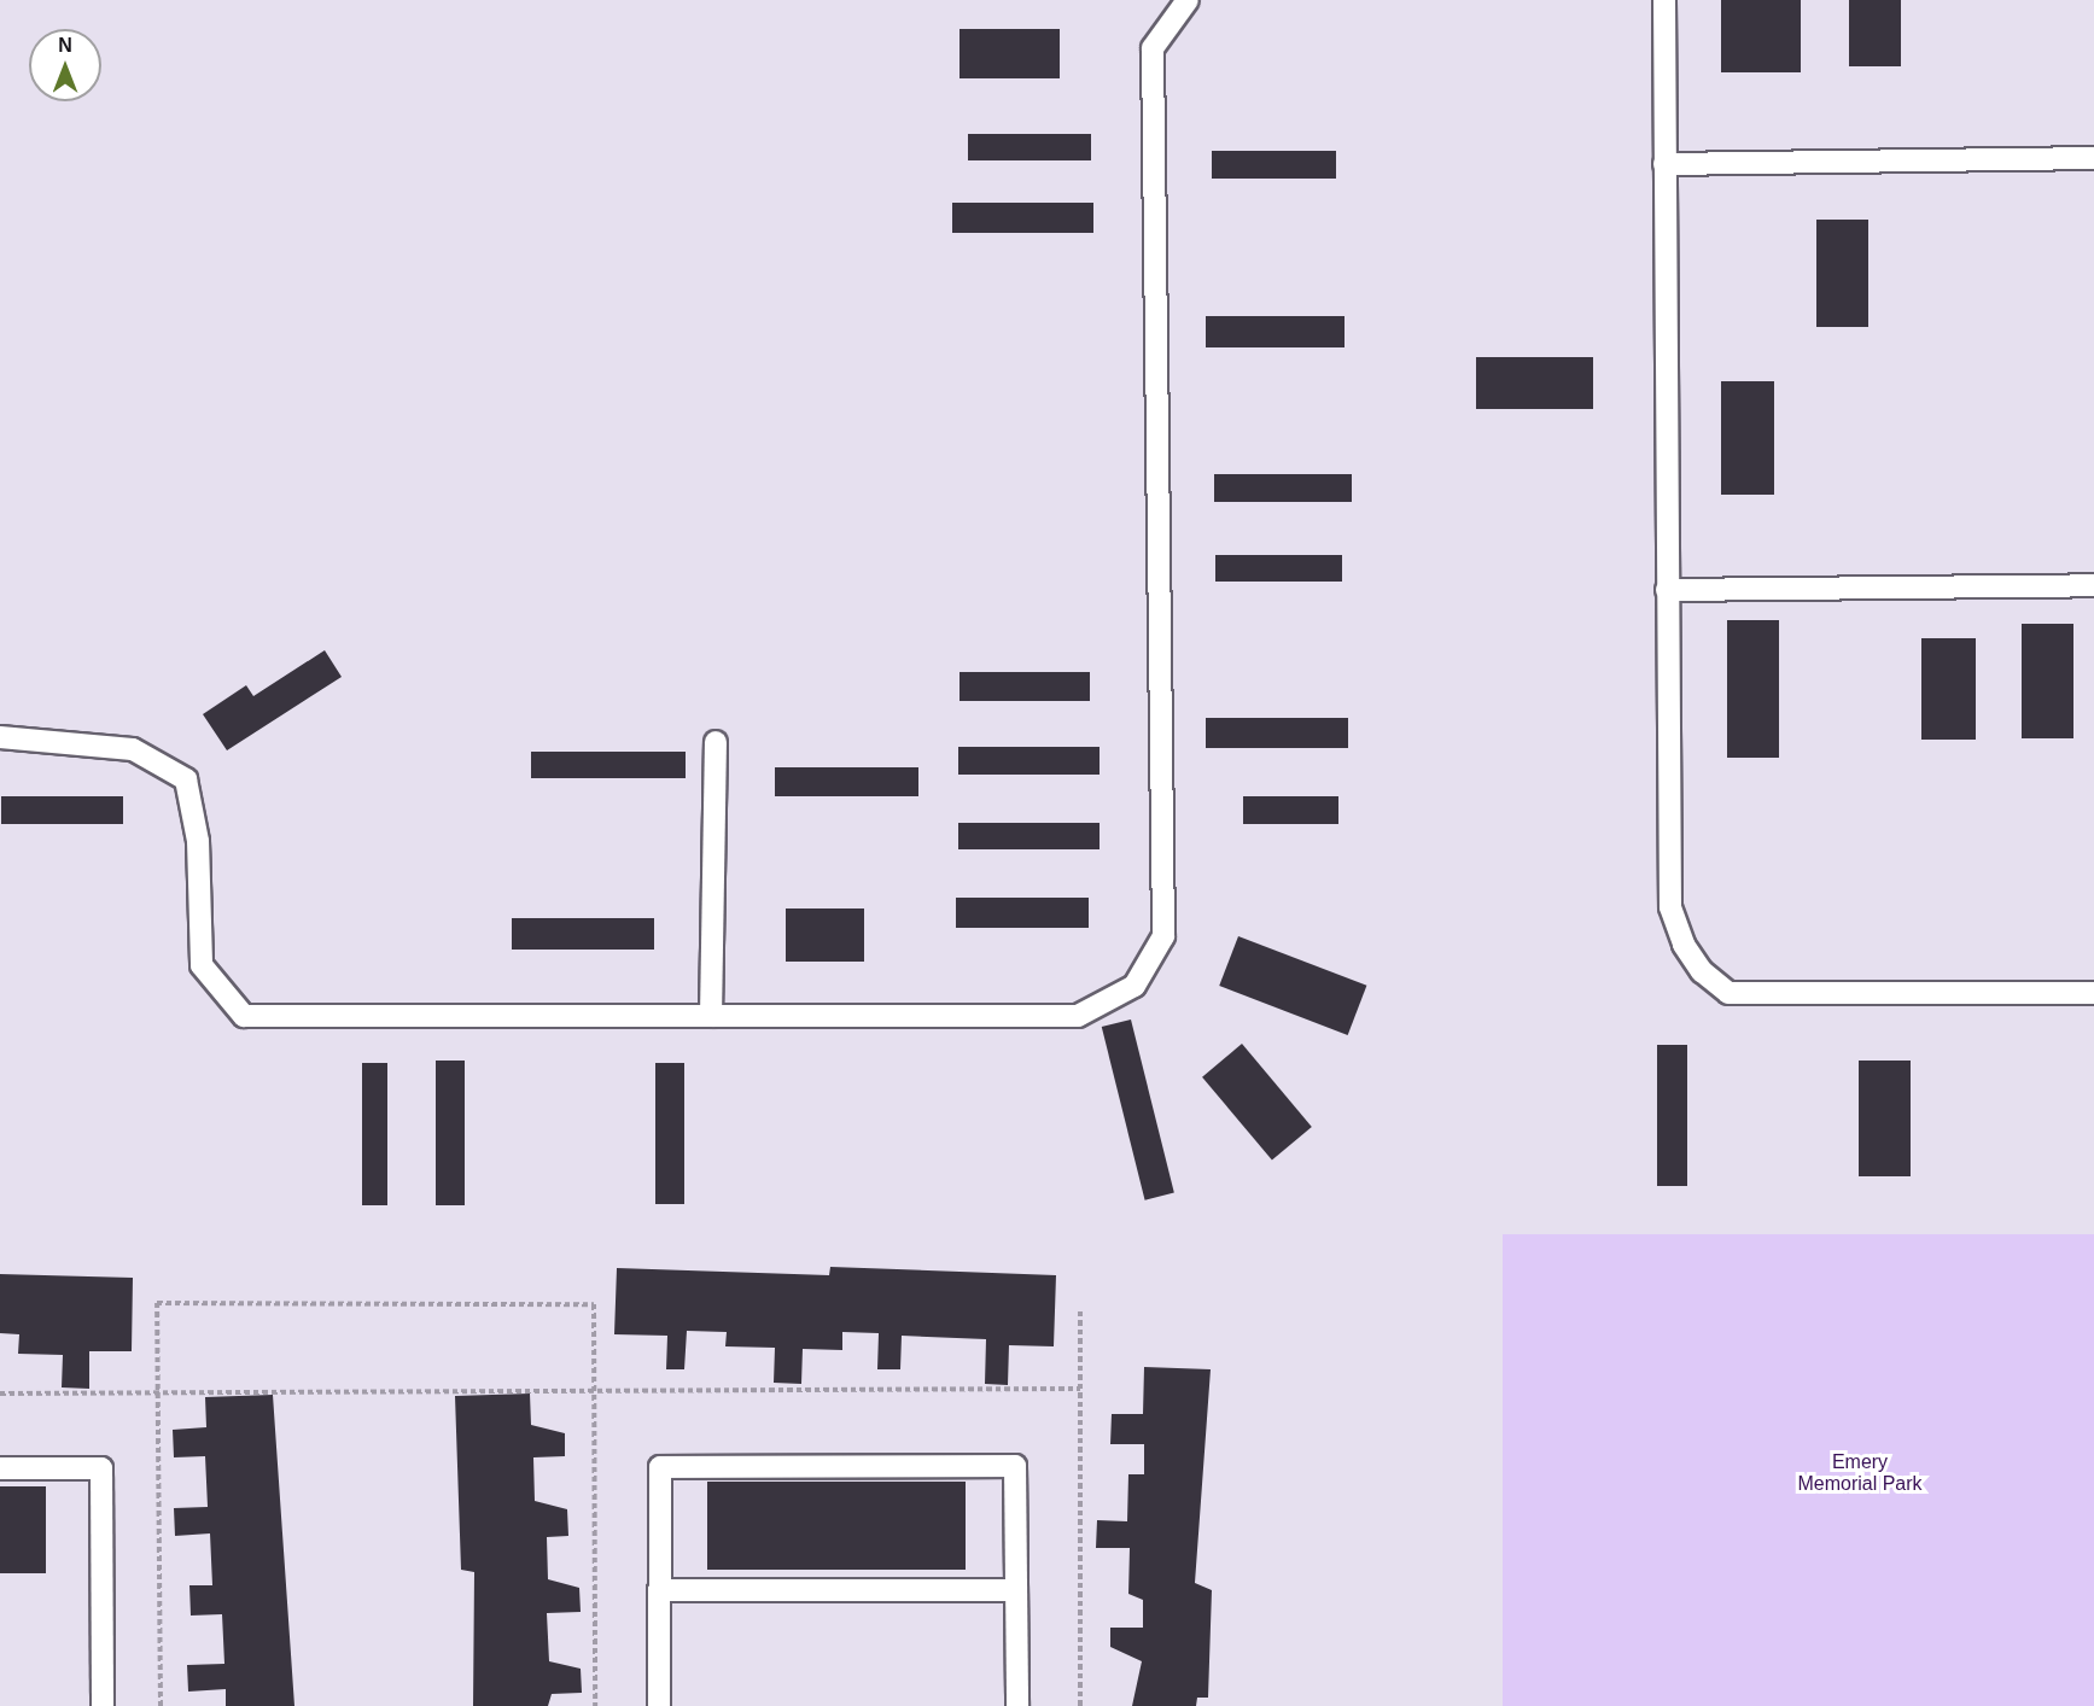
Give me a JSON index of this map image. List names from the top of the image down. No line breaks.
{"parks":["Emery Memorial Park"],"north":"top"}
